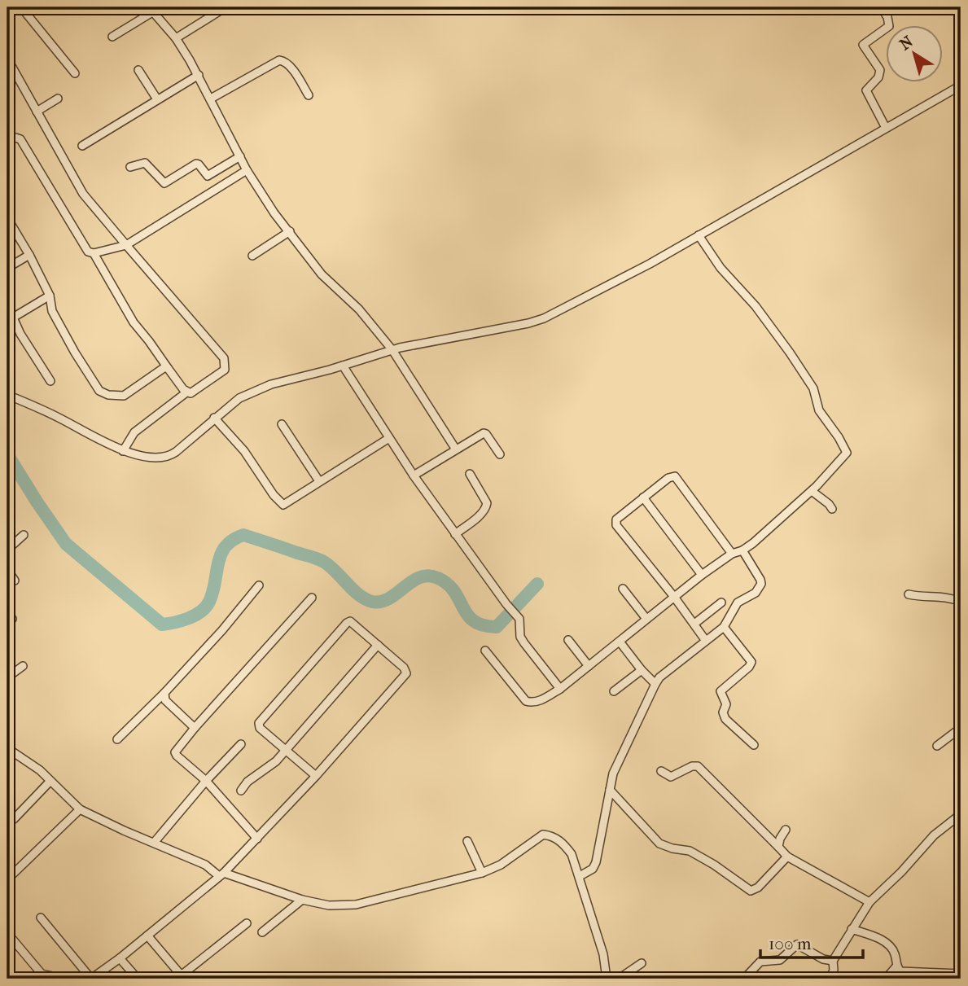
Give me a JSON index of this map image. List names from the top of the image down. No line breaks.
{"scale_bar":"100 m","north":"top left"}
